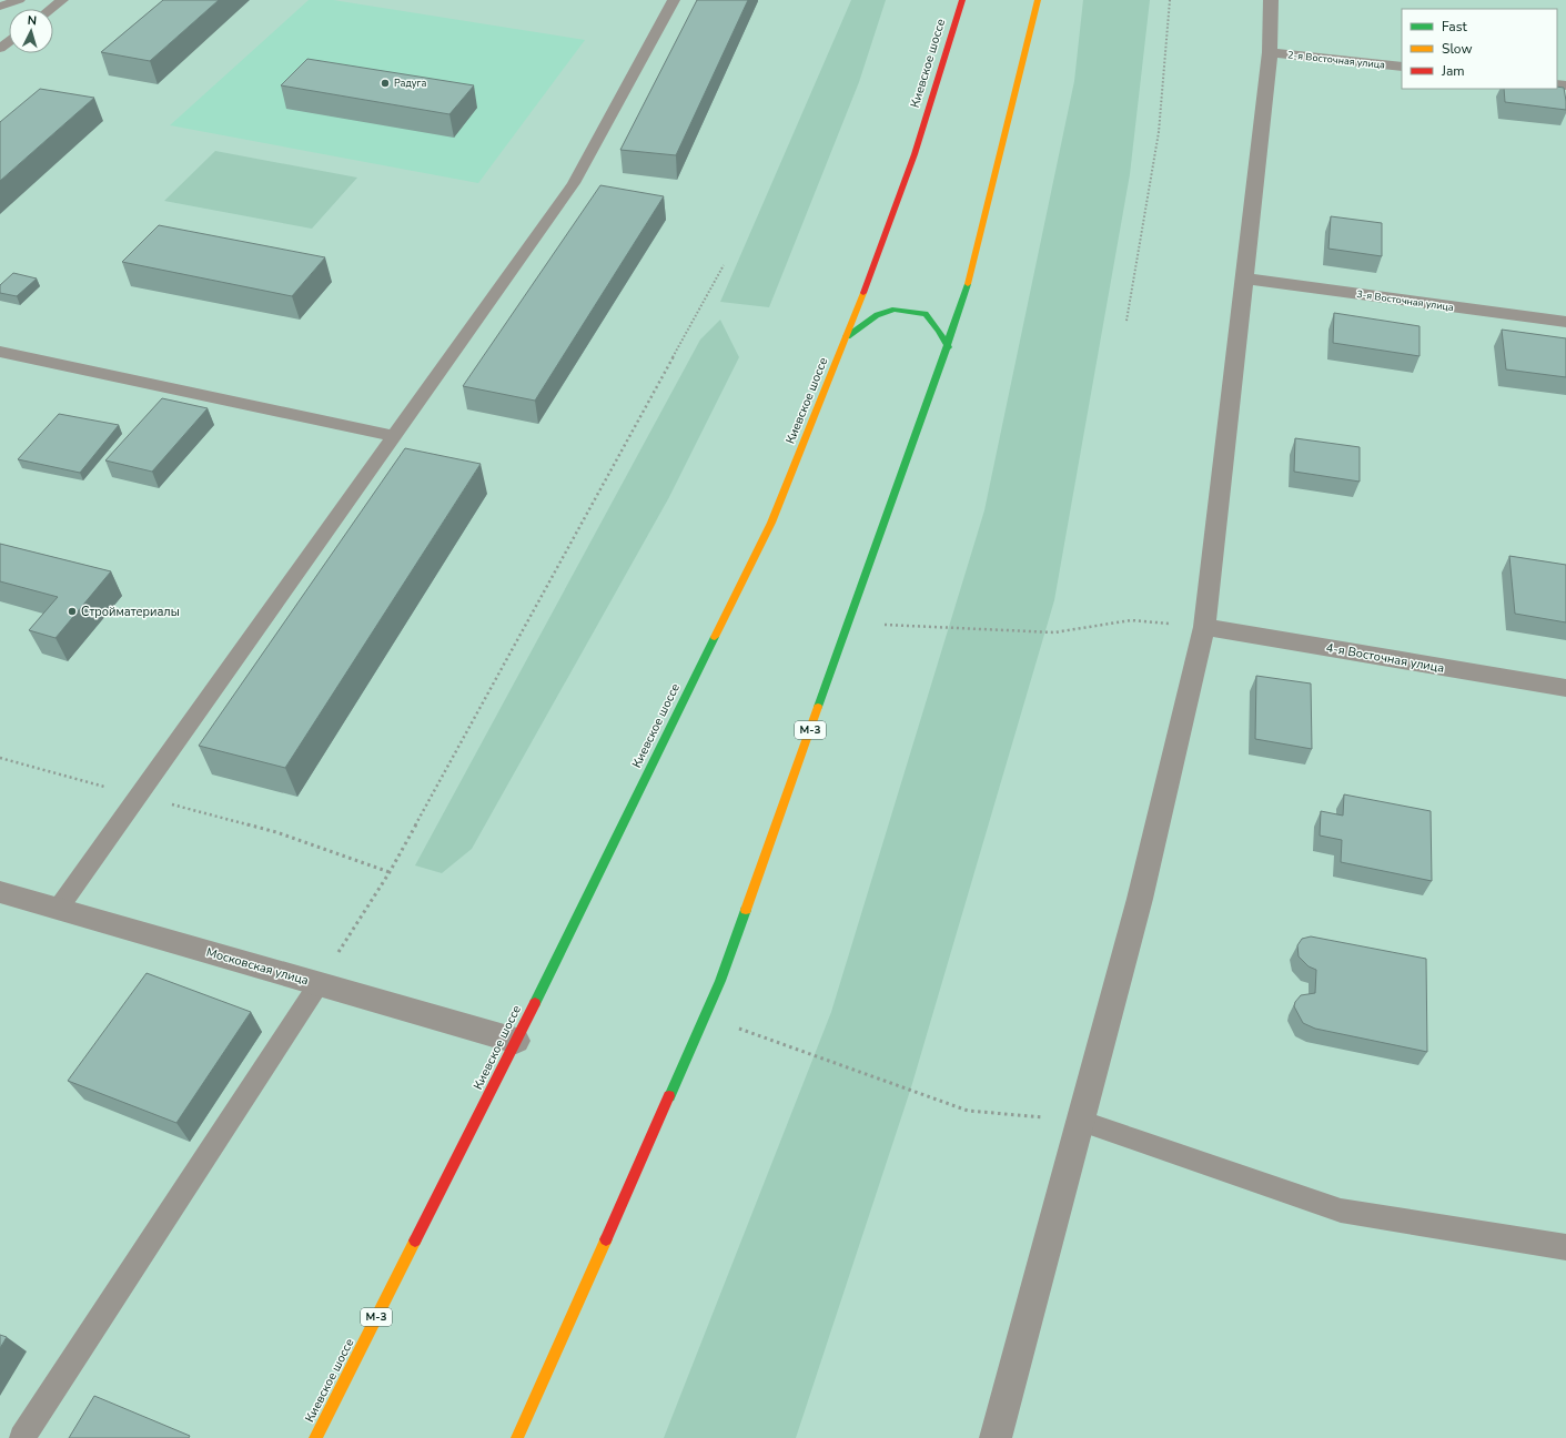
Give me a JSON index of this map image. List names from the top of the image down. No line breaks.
{"streets":{"highway":["Киевское шоссе","М-3"],"street":["2-я Восточная улица","3-я Восточная улица","4-я Восточная улица","Московская улица"]},"crossings":[["Киевское шоссе","Московская улица"]],"places":["Радуга","Стройматериалы"],"legend":["Fast","Slow","Jam"],"north":"top"}
